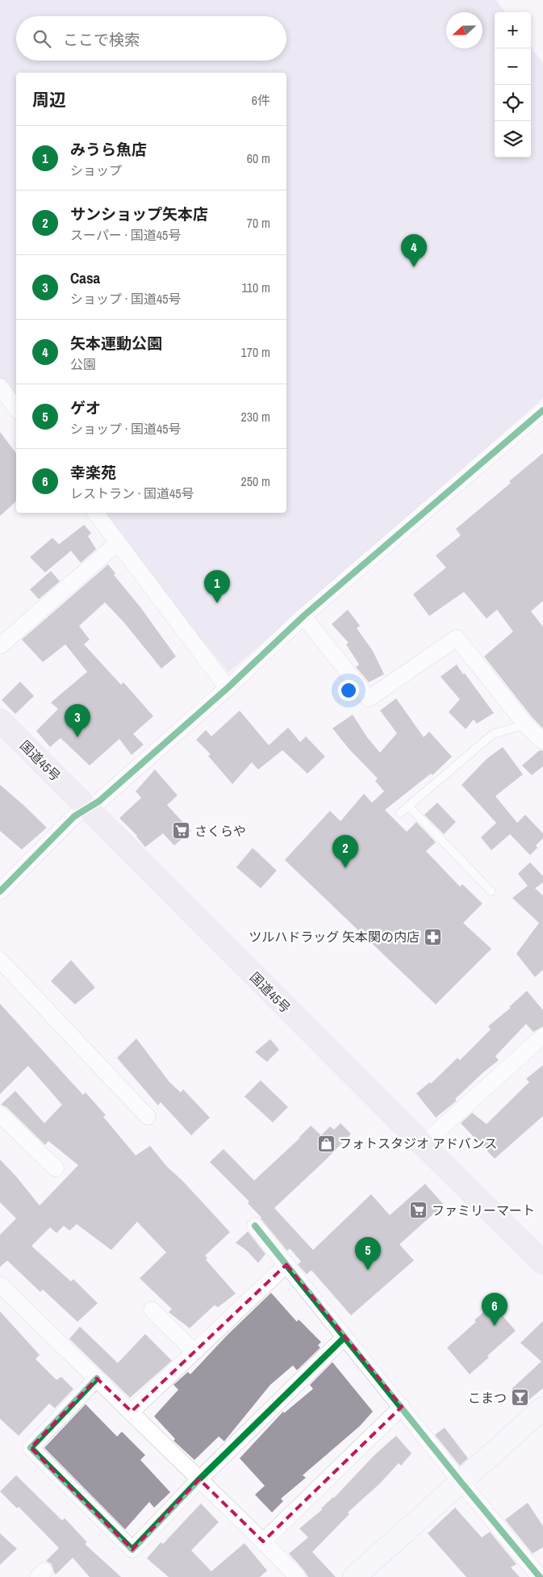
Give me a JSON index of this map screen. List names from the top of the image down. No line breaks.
{"streets":{"highway":["国道45号"]},"places":{"supermarket":["さくらや","ファミリーマート"],"pharmacy":["ツルハドラッグ 矢本関の内店"],"shop":["フォトスタジオ アドバンス"],"bar":["こまつ"]},"north":"left","page":{"map_buttons":["+","−"],"search":"ここで検索","heading":["周辺","6件"],"list":[{"mark":"1","name":"みうら魚店","note":"ショップ","value":"60 m"},{"mark":"2","name":"サンショップ矢本店","note":"スーパー · 国道45号","value":"70 m"},{"mark":"3","name":"Casa","note":"ショップ · 国道45号","value":"110 m"},{"mark":"4","name":"矢本運動公園","note":"公園","value":"170 m"},{"mark":"5","name":"ゲオ","note":"ショップ · 国道45号","value":"230 m"},{"mark":"6","name":"幸楽苑","note":"レストラン · 国道45号","value":"250 m"}],"pins":["4","1","3","2","5","6"]}}
